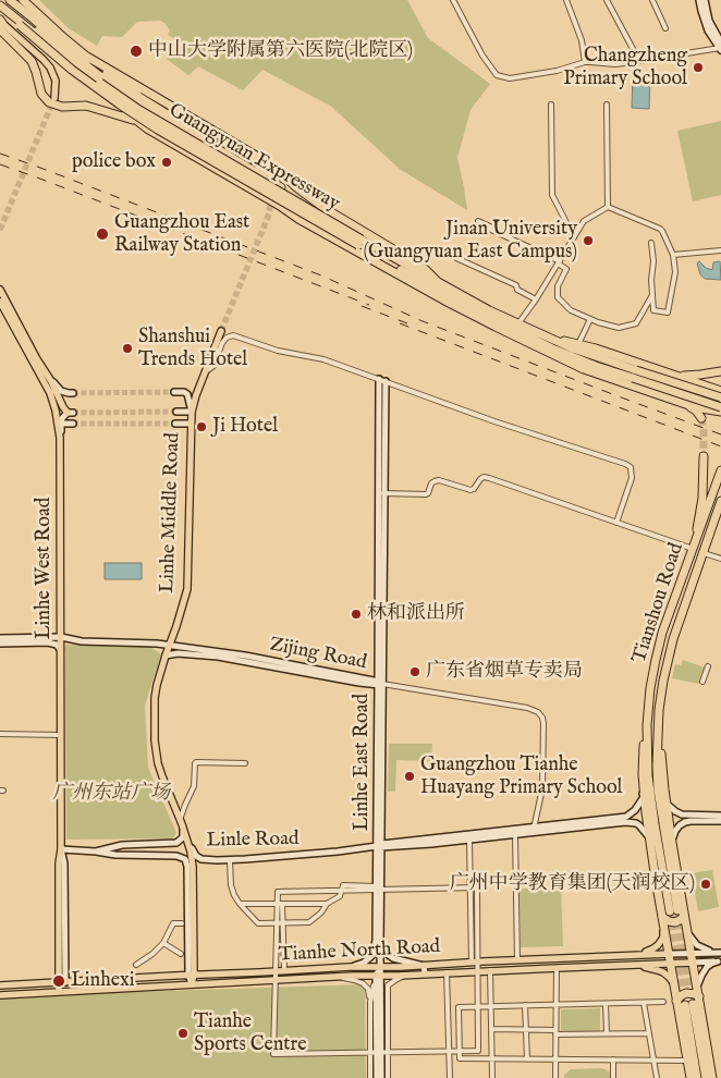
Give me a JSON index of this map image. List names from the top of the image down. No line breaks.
{"streets":{"highway":["Guangyuan Expressway","Tianshou Road"],"main road":["Linhe Middle Road","Linhe West Road","Tianhe North Road"],"street":["Zijing Road","Linhe East Road","Linle Road"]},"crossings":[["Linhe Middle Road","Zijing Road"],["Linhe Middle Road","Linle Road"],["Linhe Middle Road","Tianhe North Road"],["Linhe West Road","Zijing Road"],["Linhe West Road","Linle Road"],["Linhe West Road","Tianhe North Road"],["Zijing Road","Linhe East Road"],["Linhe East Road","Linle Road"],["Linhe East Road","Tianhe North Road"]],"parks":["广州东站广场"],"places":["中山大学附属第六医院(北院区)","Changzheng Primary School","police box","Guangzhou East Railway Station","Jinan University (Guangyuan East Campus)","Shanshui Trends Hotel","Ji Hotel","林和派出所","广东省烟草专卖局","Guangzhou Tianhe Huayang Primary School","广州中学教育集团(天润校区)","Linhexi","Tianhe Sports Centre"]}
